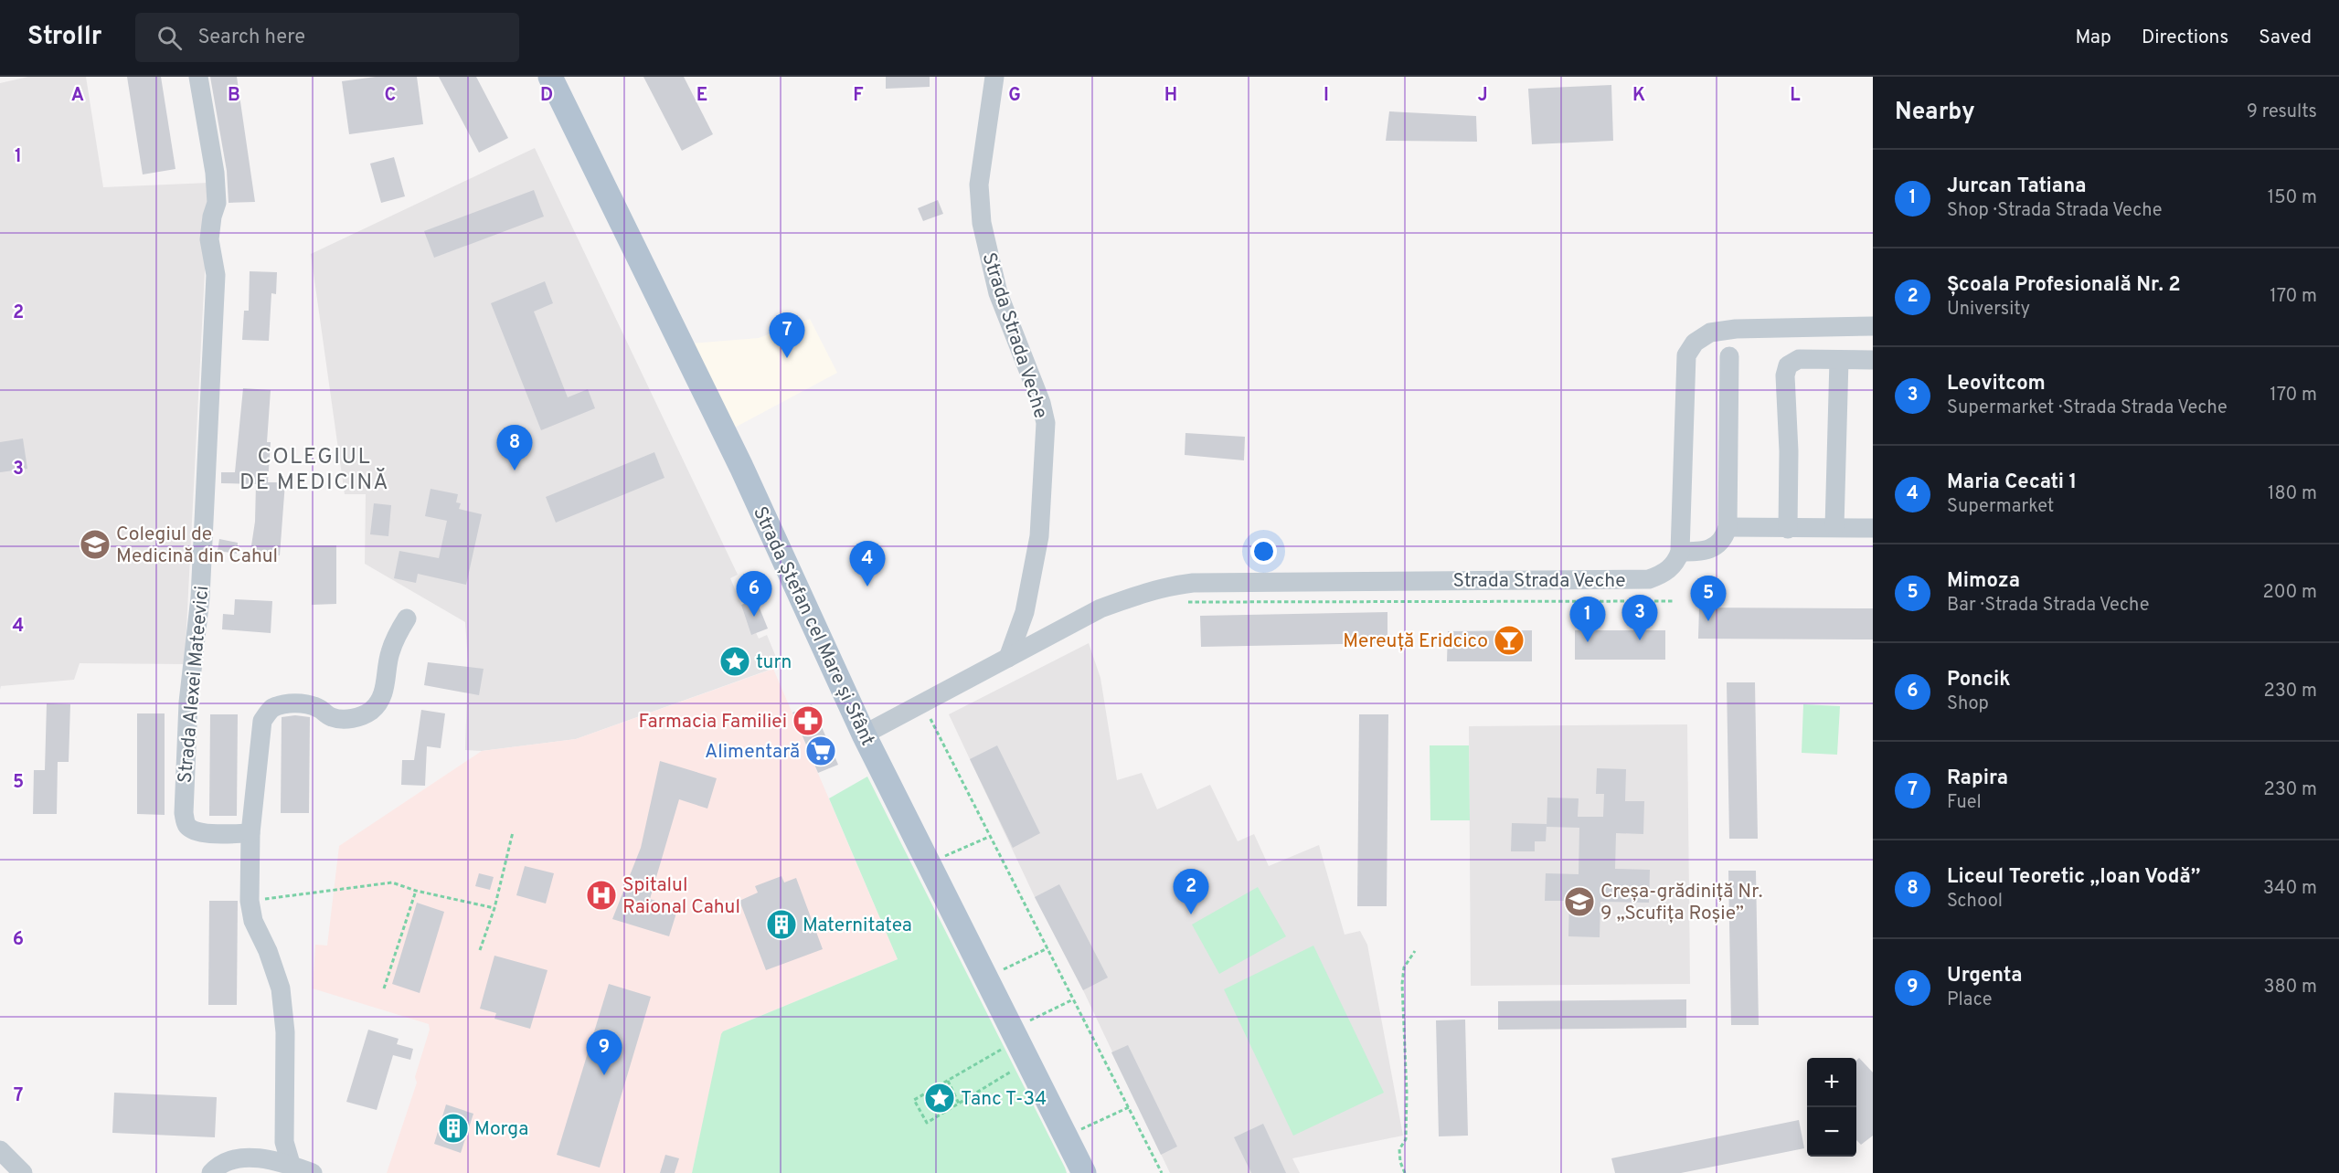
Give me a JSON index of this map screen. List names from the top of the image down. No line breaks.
{"streets":{"main road":["Strada Ștefan cel Mare și Sfânt"],"street":["Strada Strada Veche","Strada Alexei Mateevici"]},"crossings":[["Strada Strada Veche","Strada Ștefan cel Mare și Sfânt"]],"districts":["COLEGIUL DE MEDICINĂ"],"places":{"school or university":["Colegiul de Medicină din Cahul","Creșa-grădiniță Nr. 9 „Scufița Roșie”"],"bar":["Mereuță Eridcico"],"place":["turn","Tanc T-34"],"pharmacy":["Farmacia Familiei"],"supermarket":["Alimentară"],"hospital":["Spitalul Raional Cahul"],"building":["Maternitatea","Morga"]},"page":{"header":"Strollr","search":"Search here","nav":["Map","Directions","Saved"],"heading":["Nearby","9 results"],"list":[{"mark":"1","name":"Jurcan Tatiana","note":"Shop · Strada Strada Veche","value":"150 m"},{"mark":"2","name":"Școala Profesională Nr. 2","note":"University","value":"170 m"},{"mark":"3","name":"Leovitcom","note":"Supermarket · Strada Strada Veche","value":"170 m"},{"mark":"4","name":"Maria Cecati 1","note":"Supermarket","value":"180 m"},{"mark":"5","name":"Mimoza","note":"Bar · Strada Strada Veche","value":"200 m"},{"mark":"6","name":"Poncik","note":"Shop","value":"230 m"},{"mark":"7","name":"Rapira","note":"Fuel","value":"230 m"},{"mark":"8","name":"Liceul Teoretic „Ioan Vodă”","note":"School","value":"340 m"},{"mark":"9","name":"Urgenta","note":"Place","value":"380 m"}],"pins":["7","8","4","6","5","3","1","2","9"],"map_buttons":["+","−"]},"grid":{"columns":["A","B","C","D","E","F","G","H","I","J","K","L"],"rows":["1","2","3","4","5","6","7"]}}
